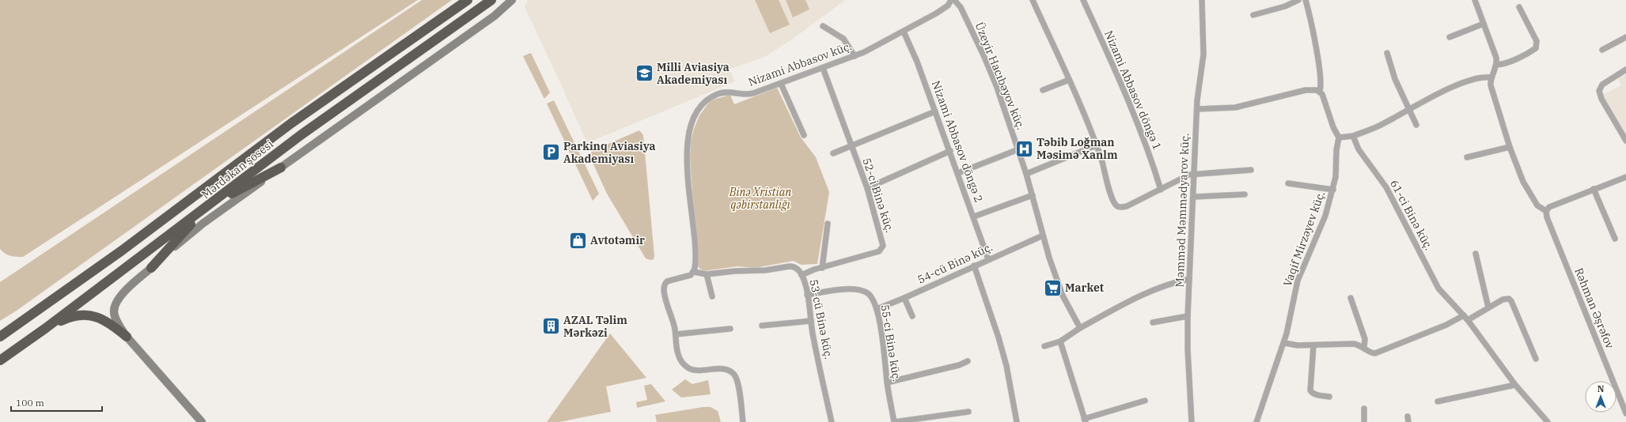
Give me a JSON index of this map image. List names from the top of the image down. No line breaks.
{"streets":{"highway":["Mərdəkan şosesi"],"street":["Nizami Abbasov küç.","Üzeyir Hacıbəyov küç.","Nizami Abbasov döngə 1","Nizami Abbasov döngə 2","52-ci Binə küç.","Məmməd Məmmədyarov küç.","61-ci Binə küç.","Vaqif Mirzəyev küç.","54-cü Binə küç.","Rəhman Əşrəfov","53-cü Binə küç.","55-ci Binə küç."]},"crossings":[["Nizami Abbasov küç.","Nizami Abbasov döngə 2"],["Nizami Abbasov küç.","52-ci Binə küç."],["Nizami Abbasov küç.","53-cü Binə küç."],["Üzeyir Hacıbəyov küç.","54-cü Binə küç."],["Nizami Abbasov döngə 2","54-cü Binə küç."],["52-ci Binə küç.","53-cü Binə küç."],["54-cü Binə küç.","55-ci Binə küç."],["53-cü Binə küç.","55-ci Binə küç."]],"parks":["Binə Xristian qəbirstanlığı"],"places":{"school or university":["Milli Aviasiya Akademiyası"],"hospital":["Təbib Loğman Məsimə Xanlm"],"parking":["Parkinq Aviasiya Akademiyası"],"shop":["Avtotəmir"],"supermarket":["Market"],"building":["AZAL Təlim Mərkəzi"]},"scale_bar":"100 m","north":"top"}
